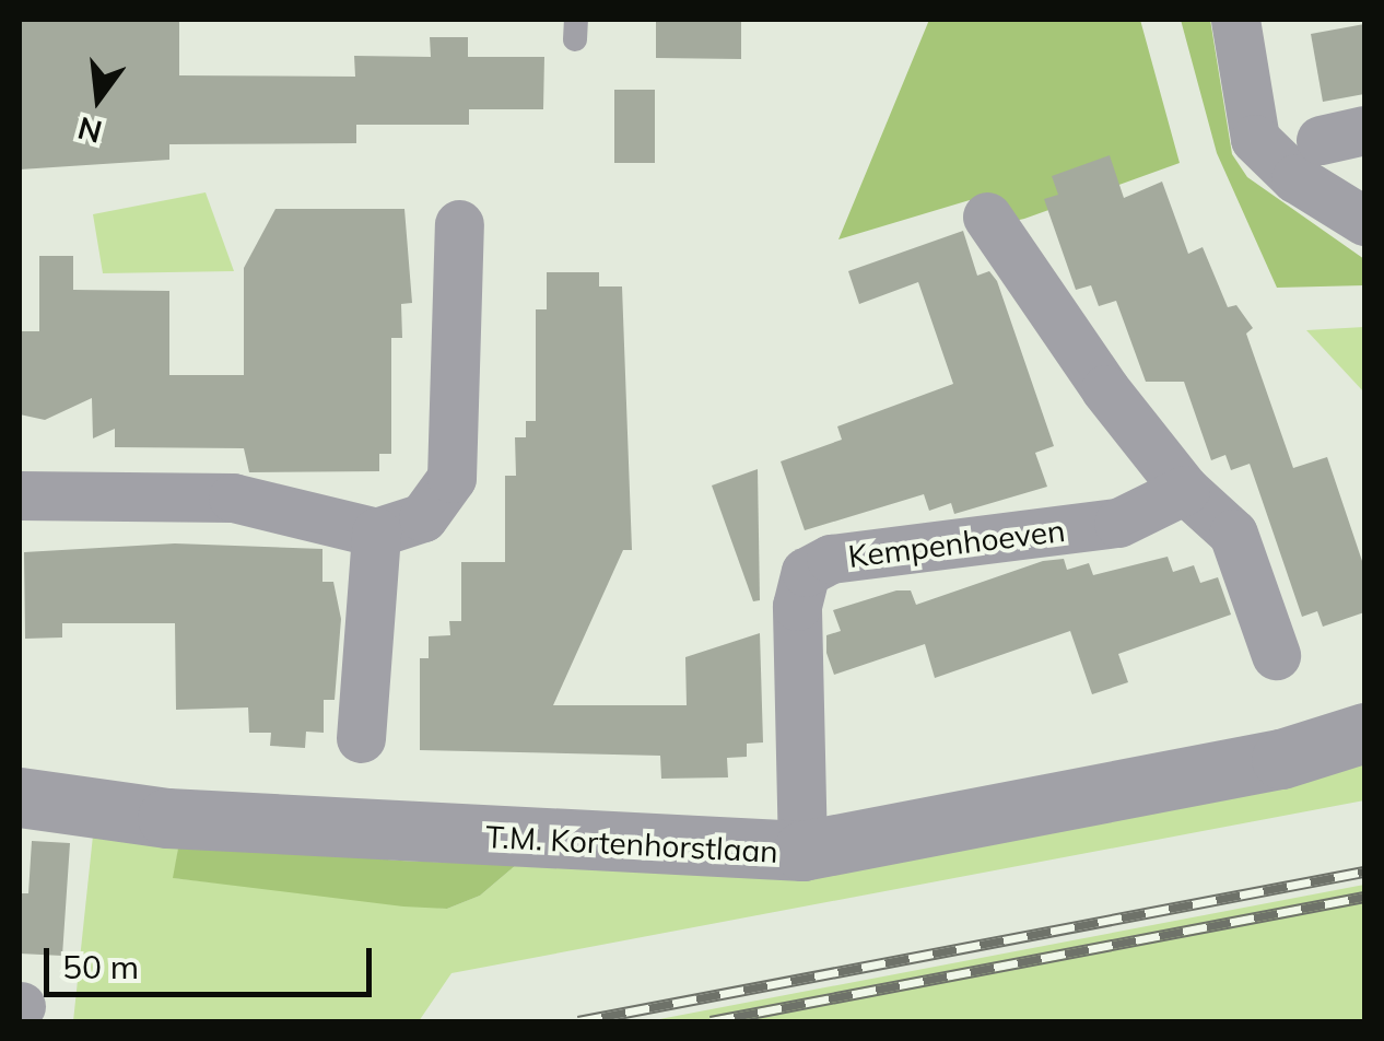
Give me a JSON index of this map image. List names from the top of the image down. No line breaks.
{"streets":{"street":["Kempenhoeven","T.M. Kortenhorstlaan"]},"crossings":[["Kempenhoeven","T.M. Kortenhorstlaan"]],"scale_bar":"50 m","north":"bottom"}
